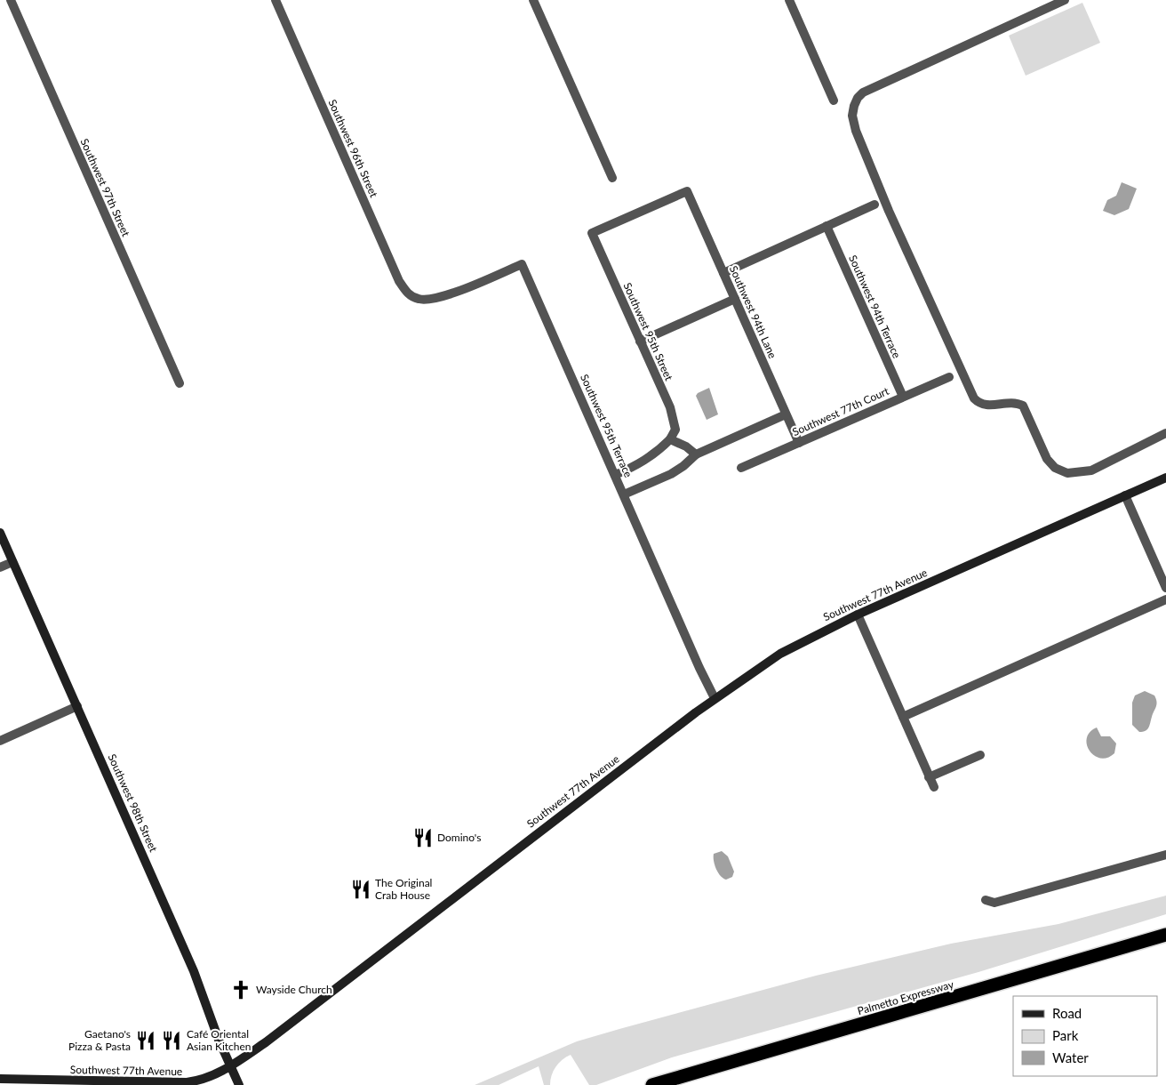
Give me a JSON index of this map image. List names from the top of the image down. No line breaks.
{"streets":{"highway":["Palmetto Expressway"],"street":["Southwest 96th Street","Southwest 97th Street","Southwest 94th Terrace","Southwest 94th Lane","Southwest 95th Street","Southwest 77th Court","Southwest 95th Terrace","Southwest 77th Avenue","Southwest 98th Street"]},"crossings":[["Southwest 96th Street","Southwest 95th Terrace"],["Southwest 94th Terrace","Southwest 77th Court"],["Southwest 94th Lane","Southwest 95th Street"],["Southwest 94th Lane","Southwest 77th Court"],["Southwest 77th Court","Southwest 95th Terrace"],["Southwest 95th Terrace","Southwest 77th Avenue"],["Southwest 77th Avenue","Southwest 98th Street"]],"places":{"restaurant":["Domino's","The Original Crab House","Gaetano's Pizza & Pasta","Café Oriental Asian Kitchen"],"church":["Wayside Church"]},"legend":["Road","Park","Water"]}
